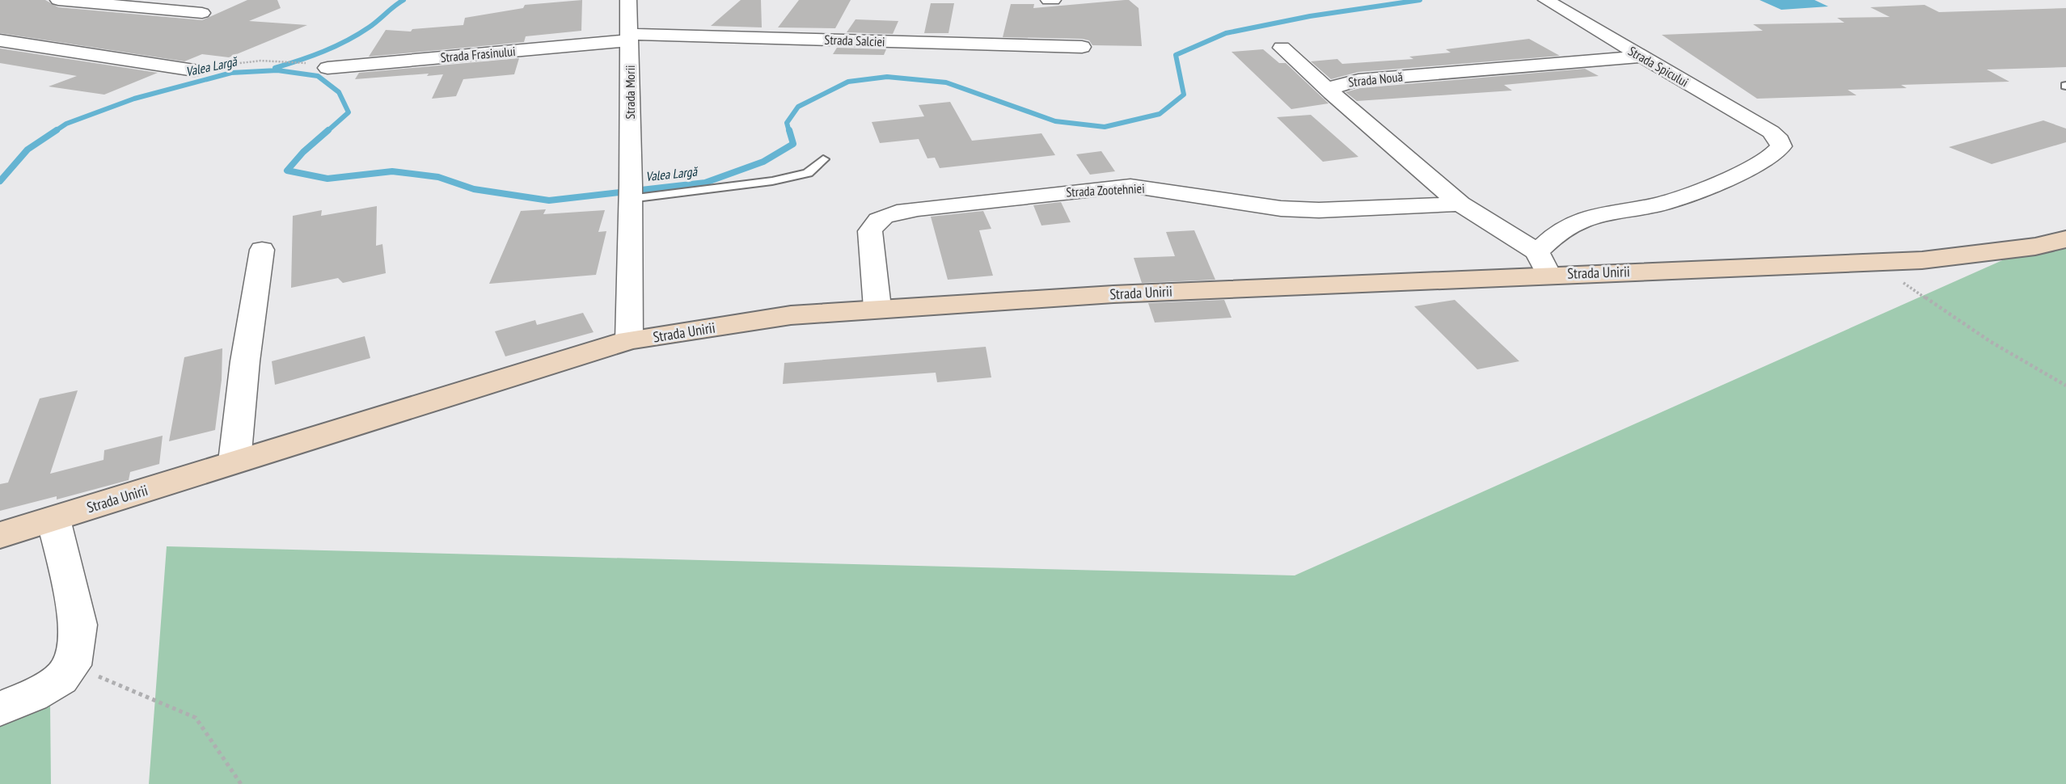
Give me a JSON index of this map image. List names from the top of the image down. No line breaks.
{"streets":{"main road":["Strada Unirii"],"street":["Strada Salciei","Strada Frasinului","Strada Spicului","Strada Nouă","Strada Morii","Strada Zootehniei"]},"crossings":[["Strada Salciei","Strada Frasinului"],["Strada Salciei","Strada Morii"],["Strada Frasinului","Strada Morii"],["Strada Spicului","Strada Nouă"],["Strada Spicului","Strada Unirii"],["Strada Nouă","Strada Zootehniei"],["Strada Nouă","Strada Unirii"],["Strada Morii","Strada Unirii"],["Strada Zootehniei","Strada Unirii"]],"water":["Valea Largă"]}
